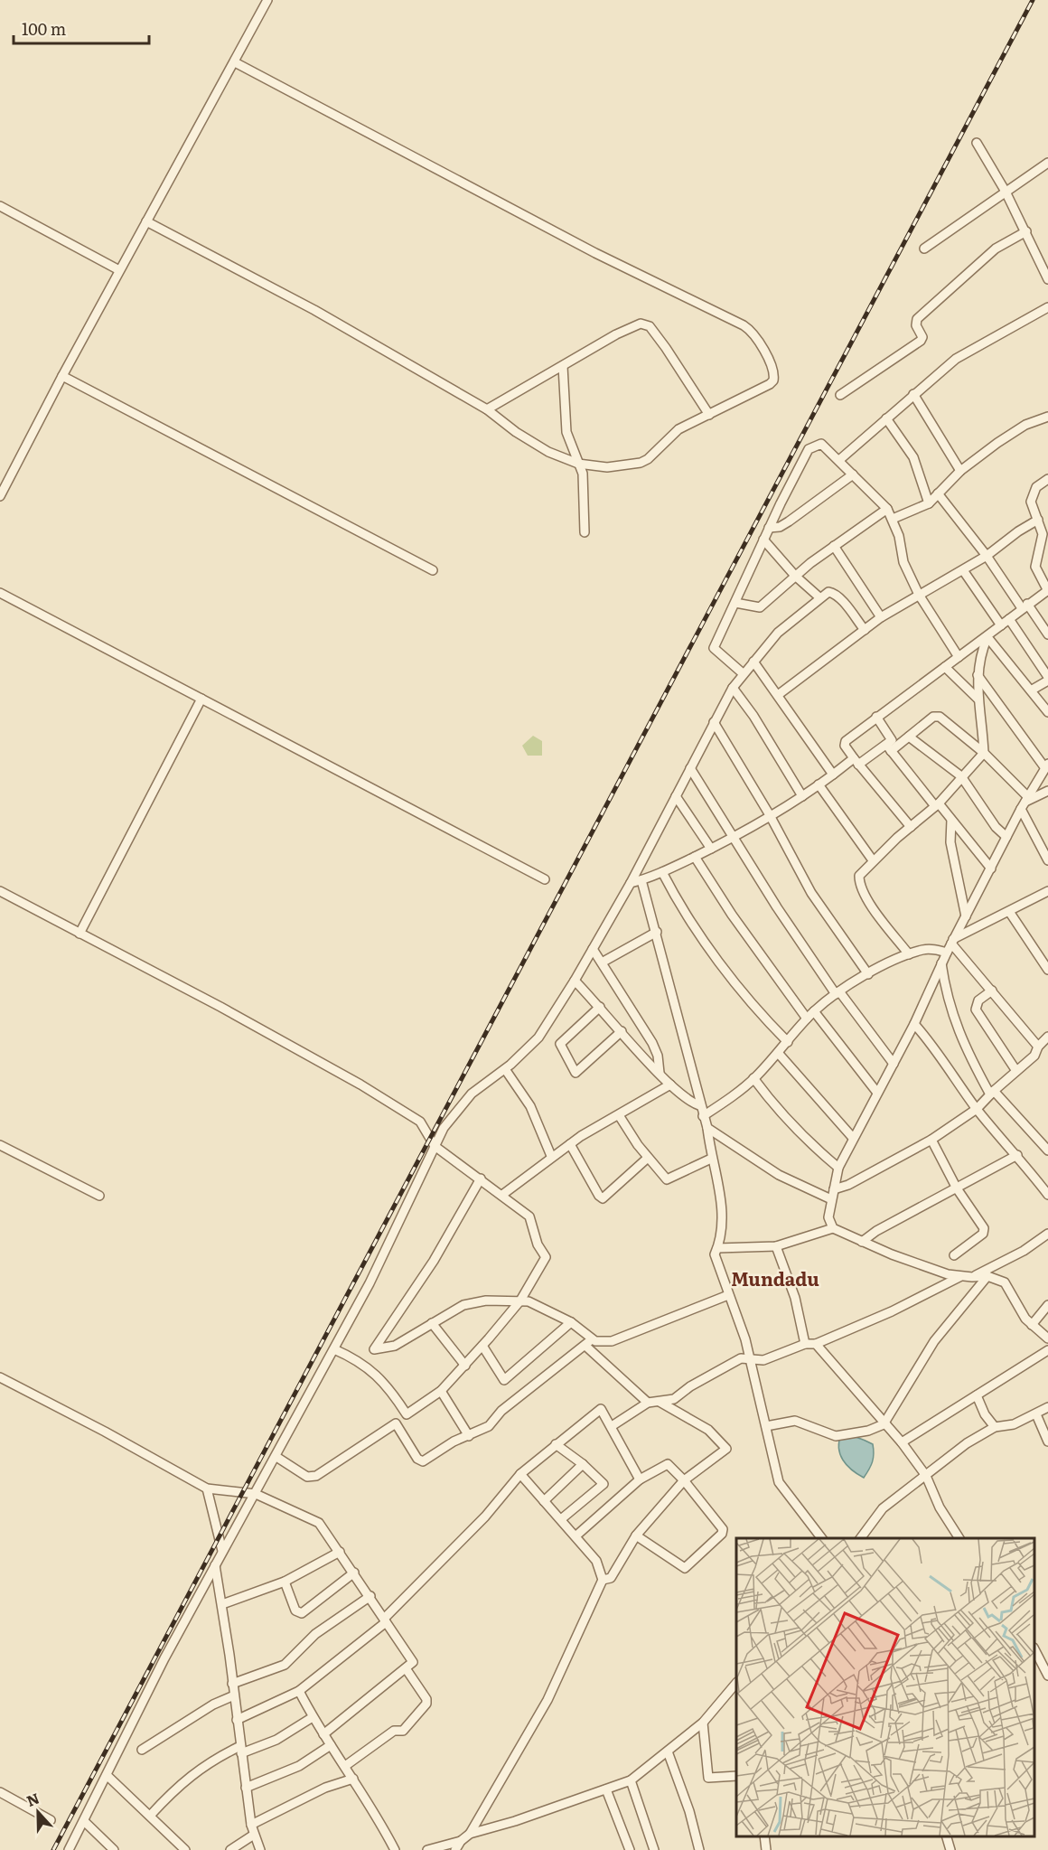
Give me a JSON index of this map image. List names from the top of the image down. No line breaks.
{"districts":["Mundadu"],"scale_bar":"100 m","north":"top"}
